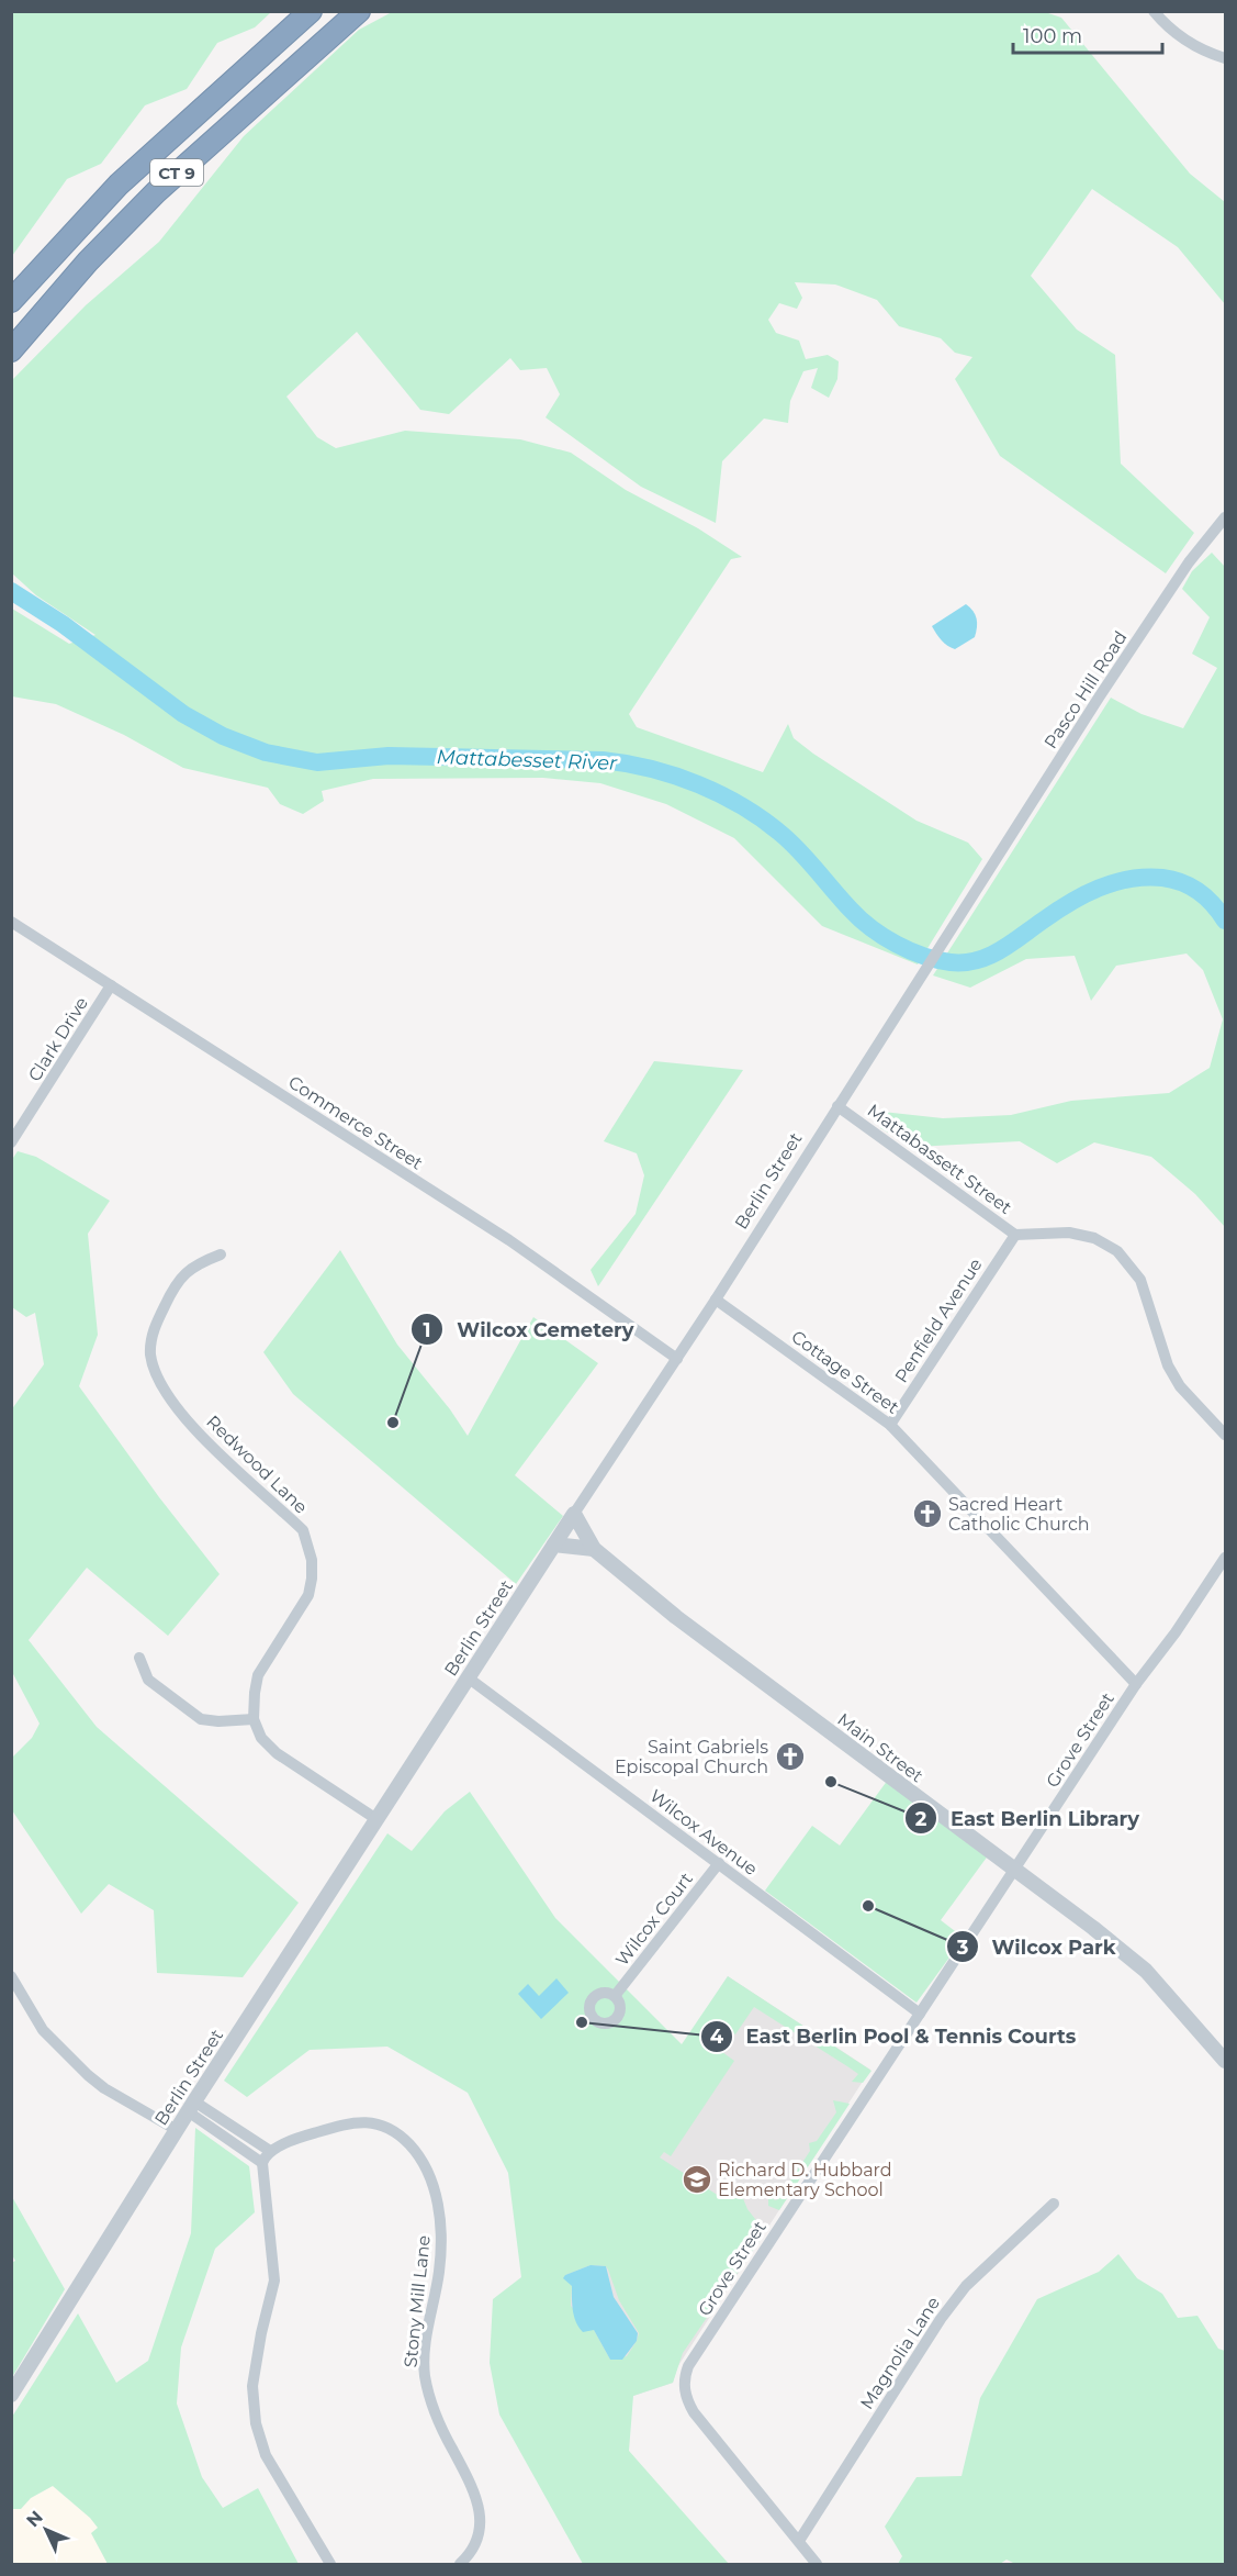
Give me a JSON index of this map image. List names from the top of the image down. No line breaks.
{"streets":{"highway":["CT 9"],"street":["Pasco Hill Road","Clark Drive","Commerce Street","Mattabassett Street","Berlin Street","Penfield Avenue","Cottage Street","Redwood Lane","Grove Street","Main Street","Wilcox Avenue","Wilcox Court","Stony Mill Lane","Magnolia Lane"]},"crossings":[["Pasco Hill Road","Berlin Street"],["Clark Drive","Commerce Street"],["Commerce Street","Berlin Street"],["Mattabassett Street","Berlin Street"],["Mattabassett Street","Penfield Avenue"],["Berlin Street","Cottage Street"],["Berlin Street","Main Street"],["Berlin Street","Wilcox Avenue"],["Penfield Avenue","Cottage Street"],["Cottage Street","Grove Street"],["Grove Street","Main Street"],["Grove Street","Wilcox Avenue"],["Grove Street","Magnolia Lane"],["Wilcox Avenue","Wilcox Court"]],"water":["Mattabesset River"],"places":{"other":["Wilcox Cemetery","East Berlin Library","Wilcox Park","East Berlin Pool & Tennis Courts"],"church":["Sacred Heart Catholic Church","Saint Gabriels Episcopal Church"],"school or university":["Richard D. Hubbard Elementary School"]},"scale_bar":"100 m","north":"top left"}
